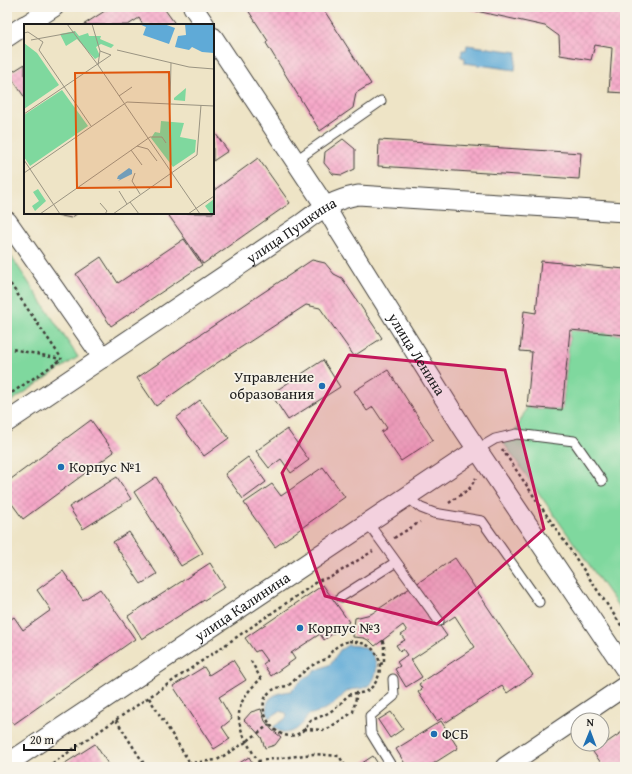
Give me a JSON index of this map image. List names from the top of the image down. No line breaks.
{"streets":{"street":["улица Пушкина","улица Ленина","улица Калинина"]},"crossings":[["улица Пушкина","улица Ленина"],["улица Ленина","улица Калинина"]],"places":["Управление образования","Корпус №1","Корпус №3","ФСБ"],"scale_bar":"20 m","north":"top"}
